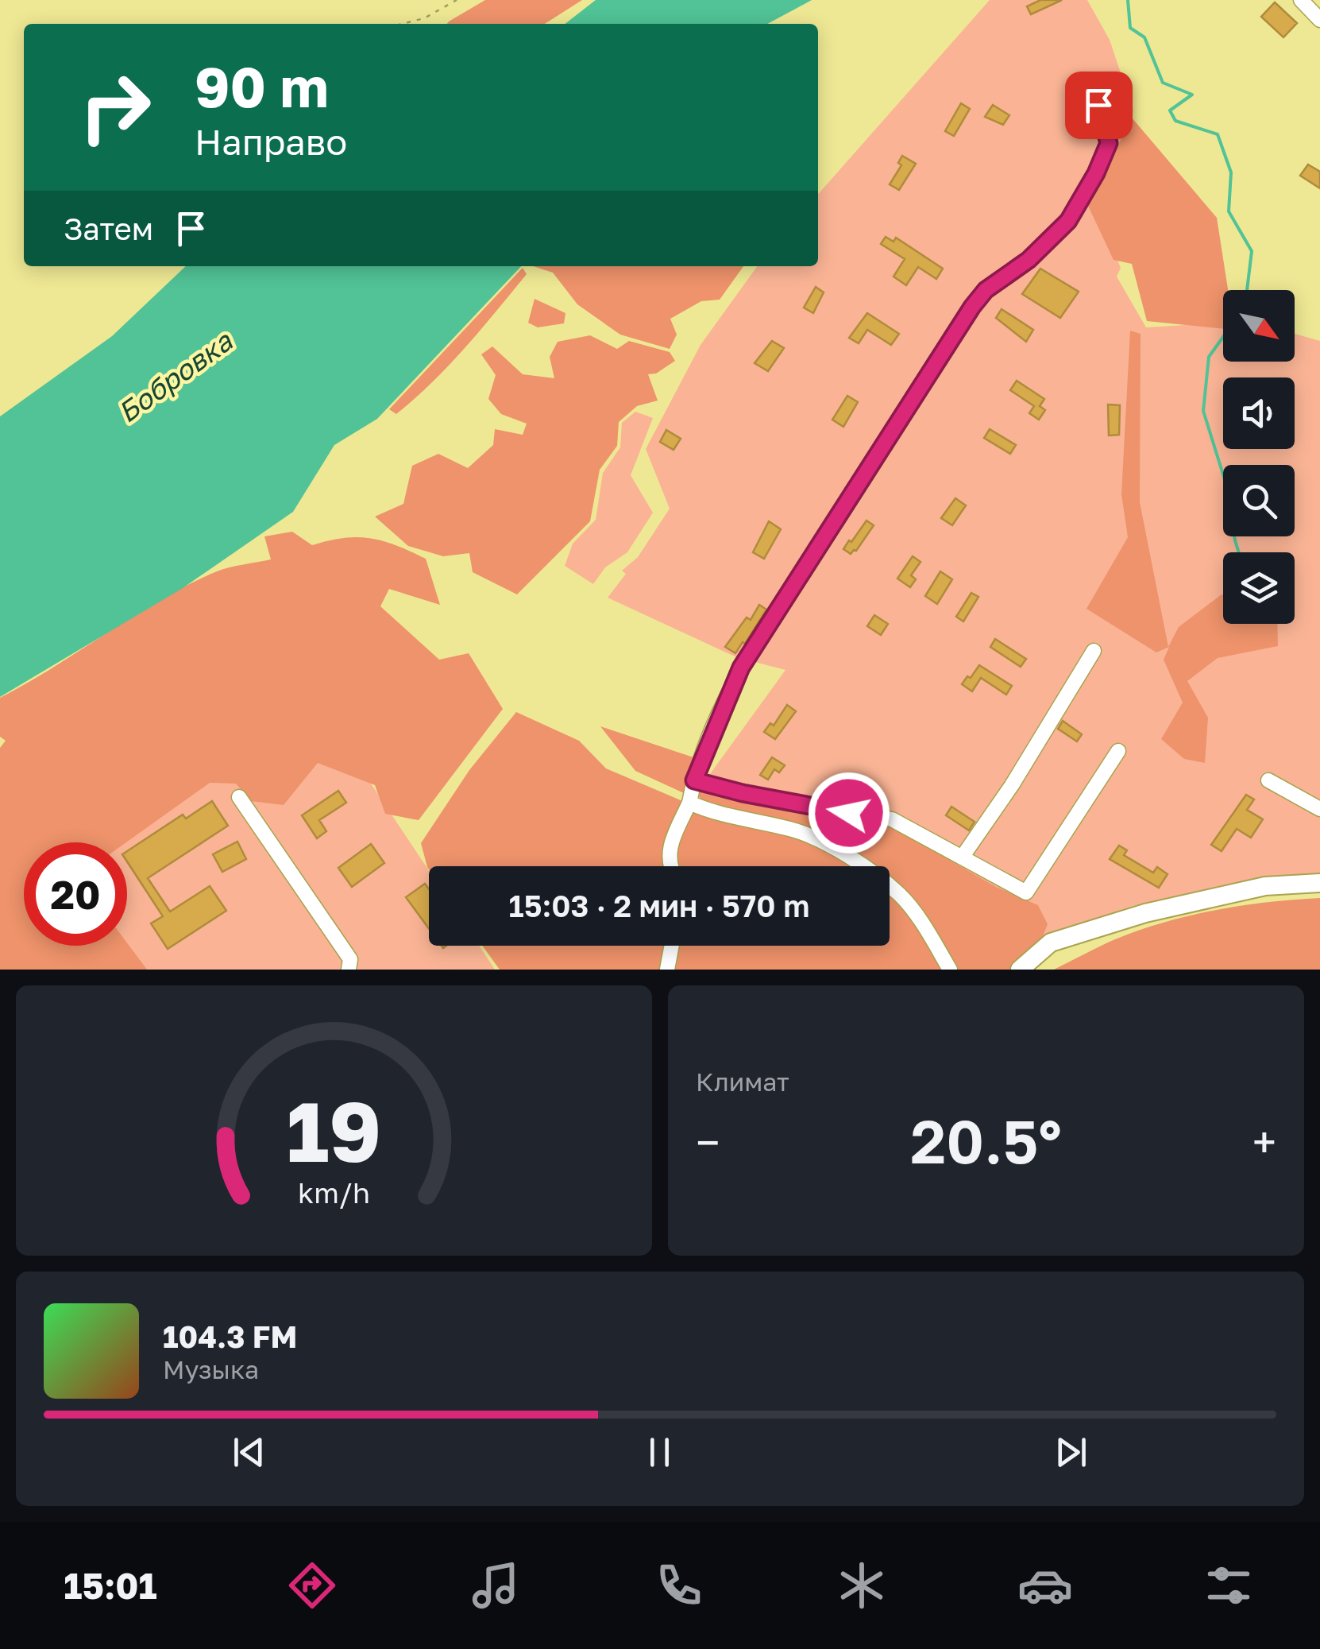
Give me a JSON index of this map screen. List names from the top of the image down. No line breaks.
{"water":["Бобровка"],"north":"bottom right","page":{"turn":["90 m","Направо"],"then":"Затем","limit":"20","trip":"15:03 · 2 мин · 570 m","tile":"Климат","heat":["−","20.5°","+"],"song":["104.3 FM","Музыка"],"tabs":"15:01","gauge":["19","km/h"]}}
